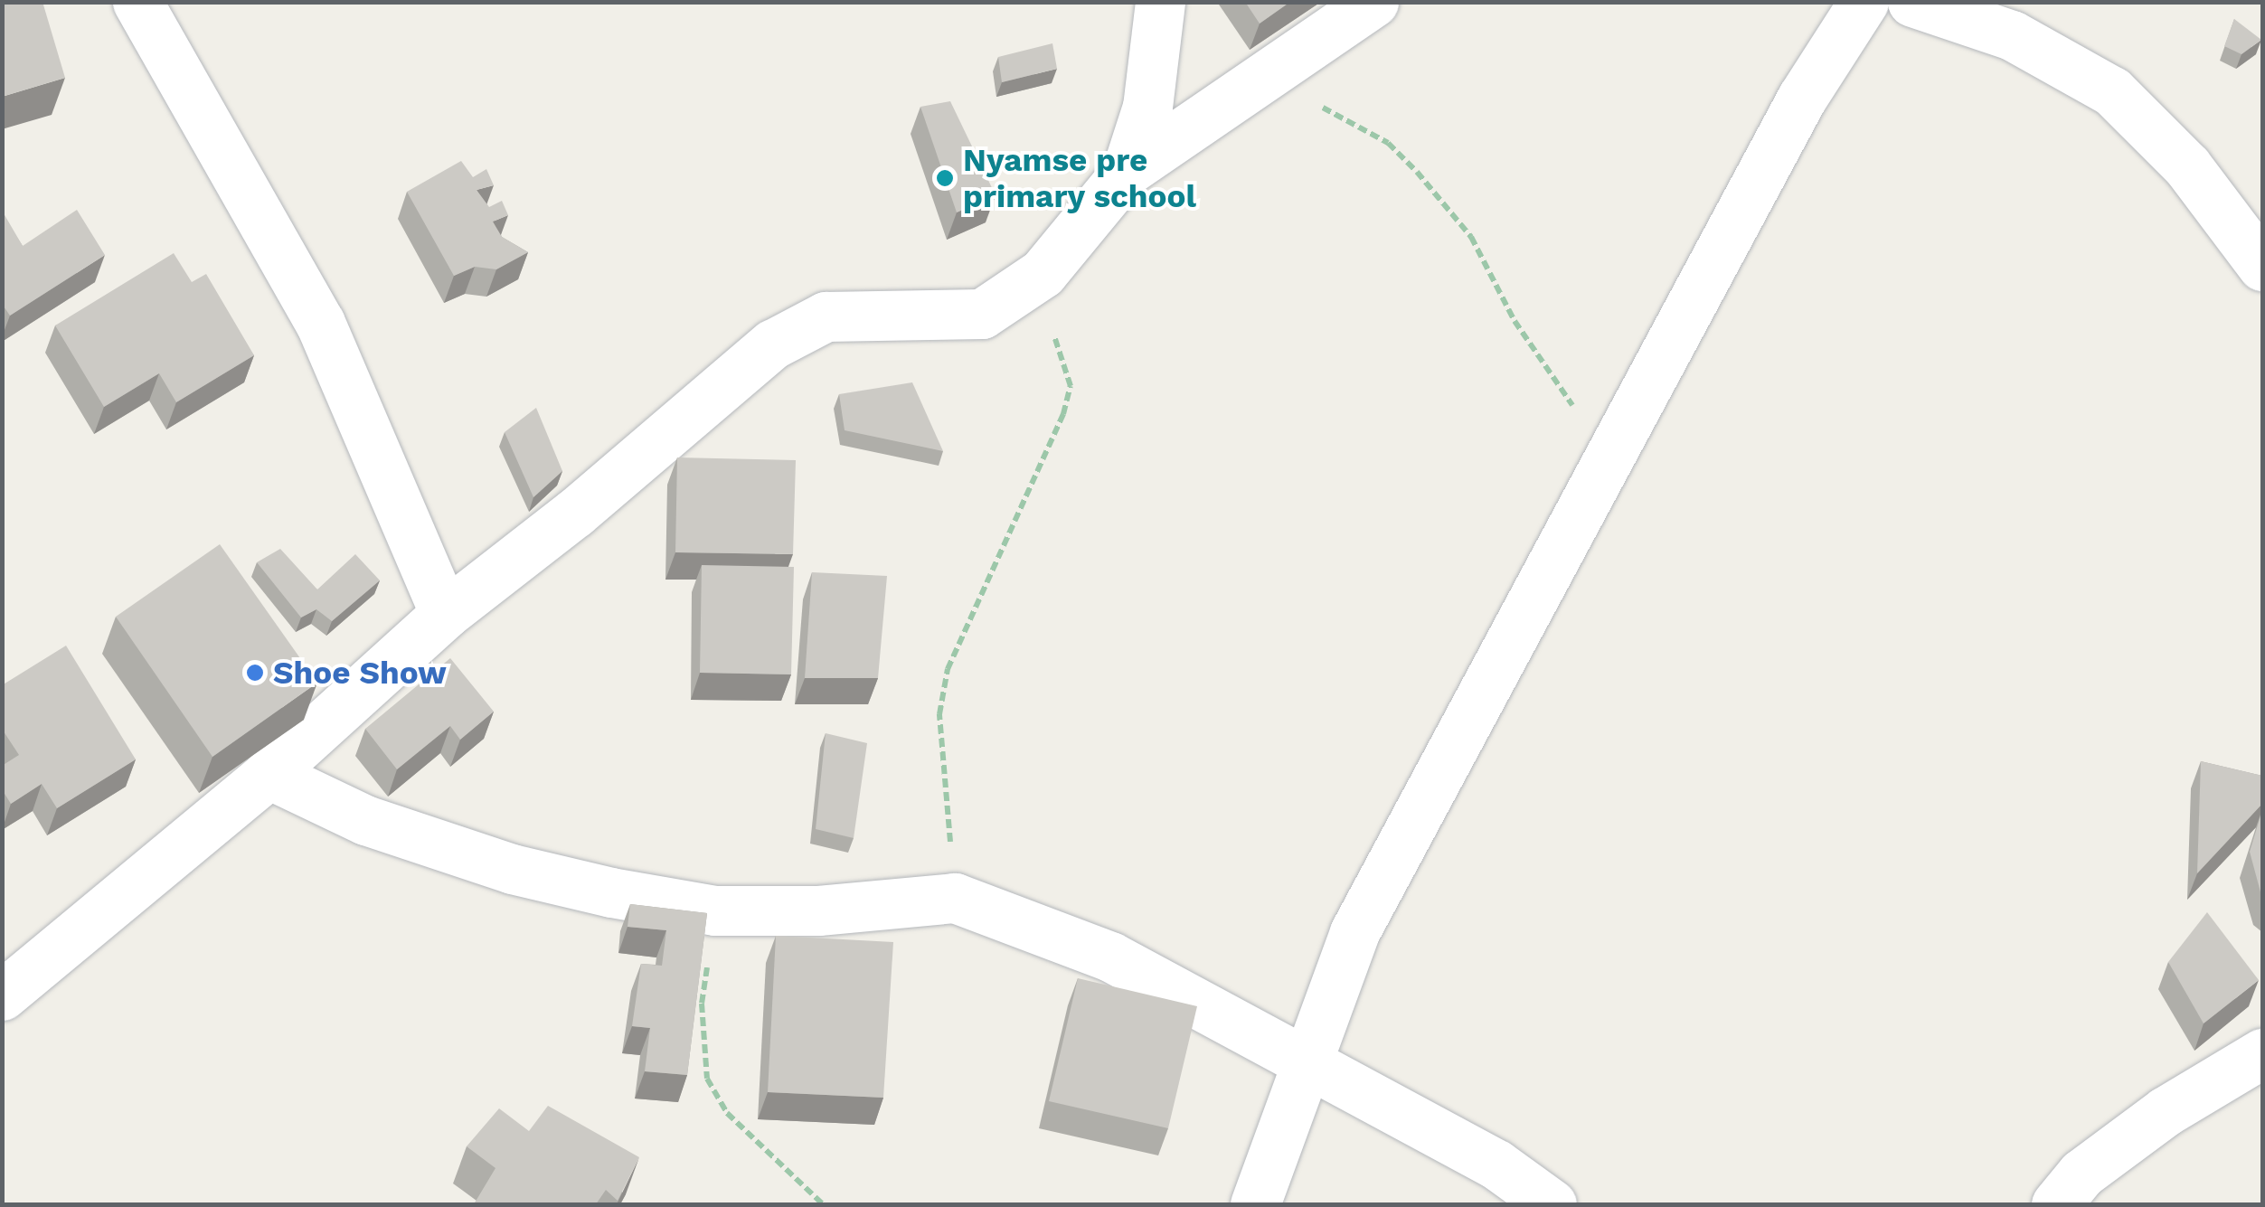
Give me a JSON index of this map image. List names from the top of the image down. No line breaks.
{"places":["Nyamse pre primary school","Shoe Show"]}
